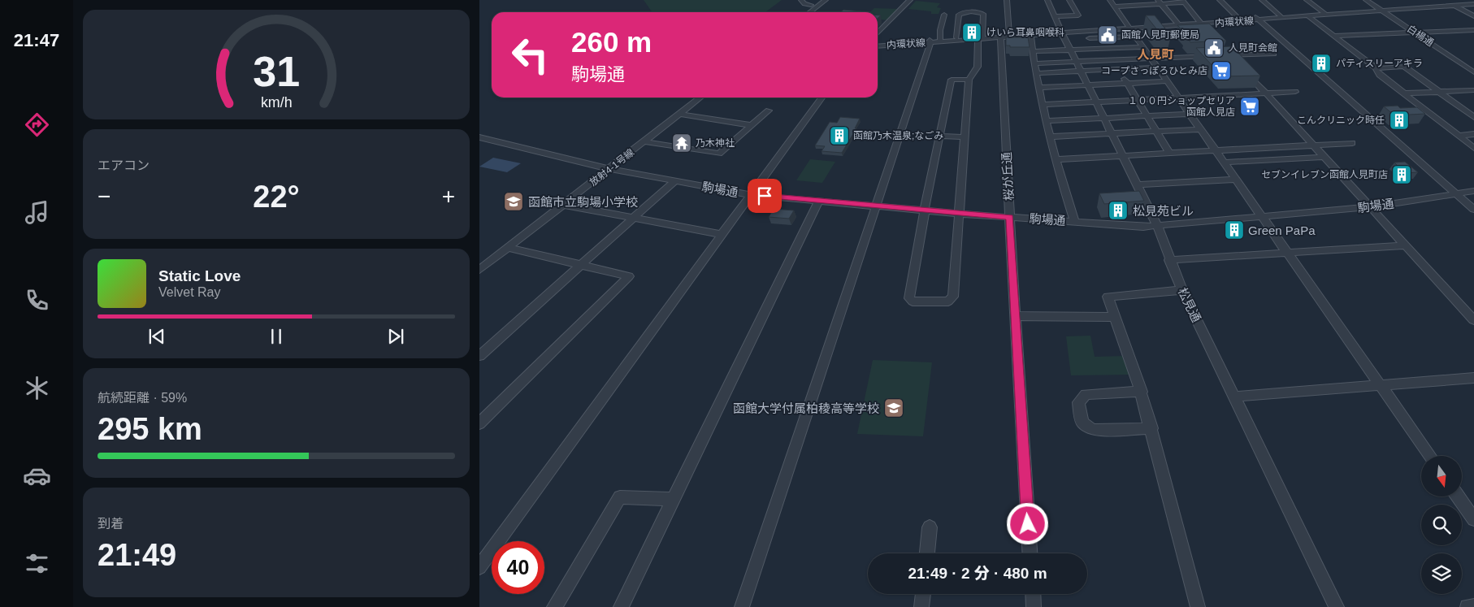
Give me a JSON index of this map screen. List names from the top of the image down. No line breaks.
{"streets":{"street":["内環状線","白楊通","放射4-1号線","桜が丘通","駒場通","松見通"]},"crossings":[["内環状線","白楊通"],["内環状線","桜が丘通"],["内環状線","松見通"],["放射4-1号線","駒場通"],["桜が丘通","駒場通"],["駒場通","松見通"]],"districts":["人見町"],"places":{"building":["けいら耳鼻咽喉科","パティスリーアキラ","こんクリニック時任","函館乃木温泉;なごみ","セブンイレブン函館人見町店","松見苑ビル","Green PaPa"],"public building":["函館人見町郵便局","人見町会館"],"supermarket":["コープさっぽろひとみ店","１００円ショップセリア 函館人見店"],"temple":["乃木神社"],"school or university":["函館市立駒場小学校","函館大学付属柏稜高等学校"]},"north":"bottom","page":{"tabs":"21:47","turn":["260 m","駒場通"],"tile":["エアコン",["航続距離 · 59%","295 km"],["到着","21:49"]],"heat":["−","22°","+"],"song":["Static Love","Velvet Ray"],"limit":"40","trip":"21:49 · 2 分 · 480 m","gauge":["31","km/h"]}}
